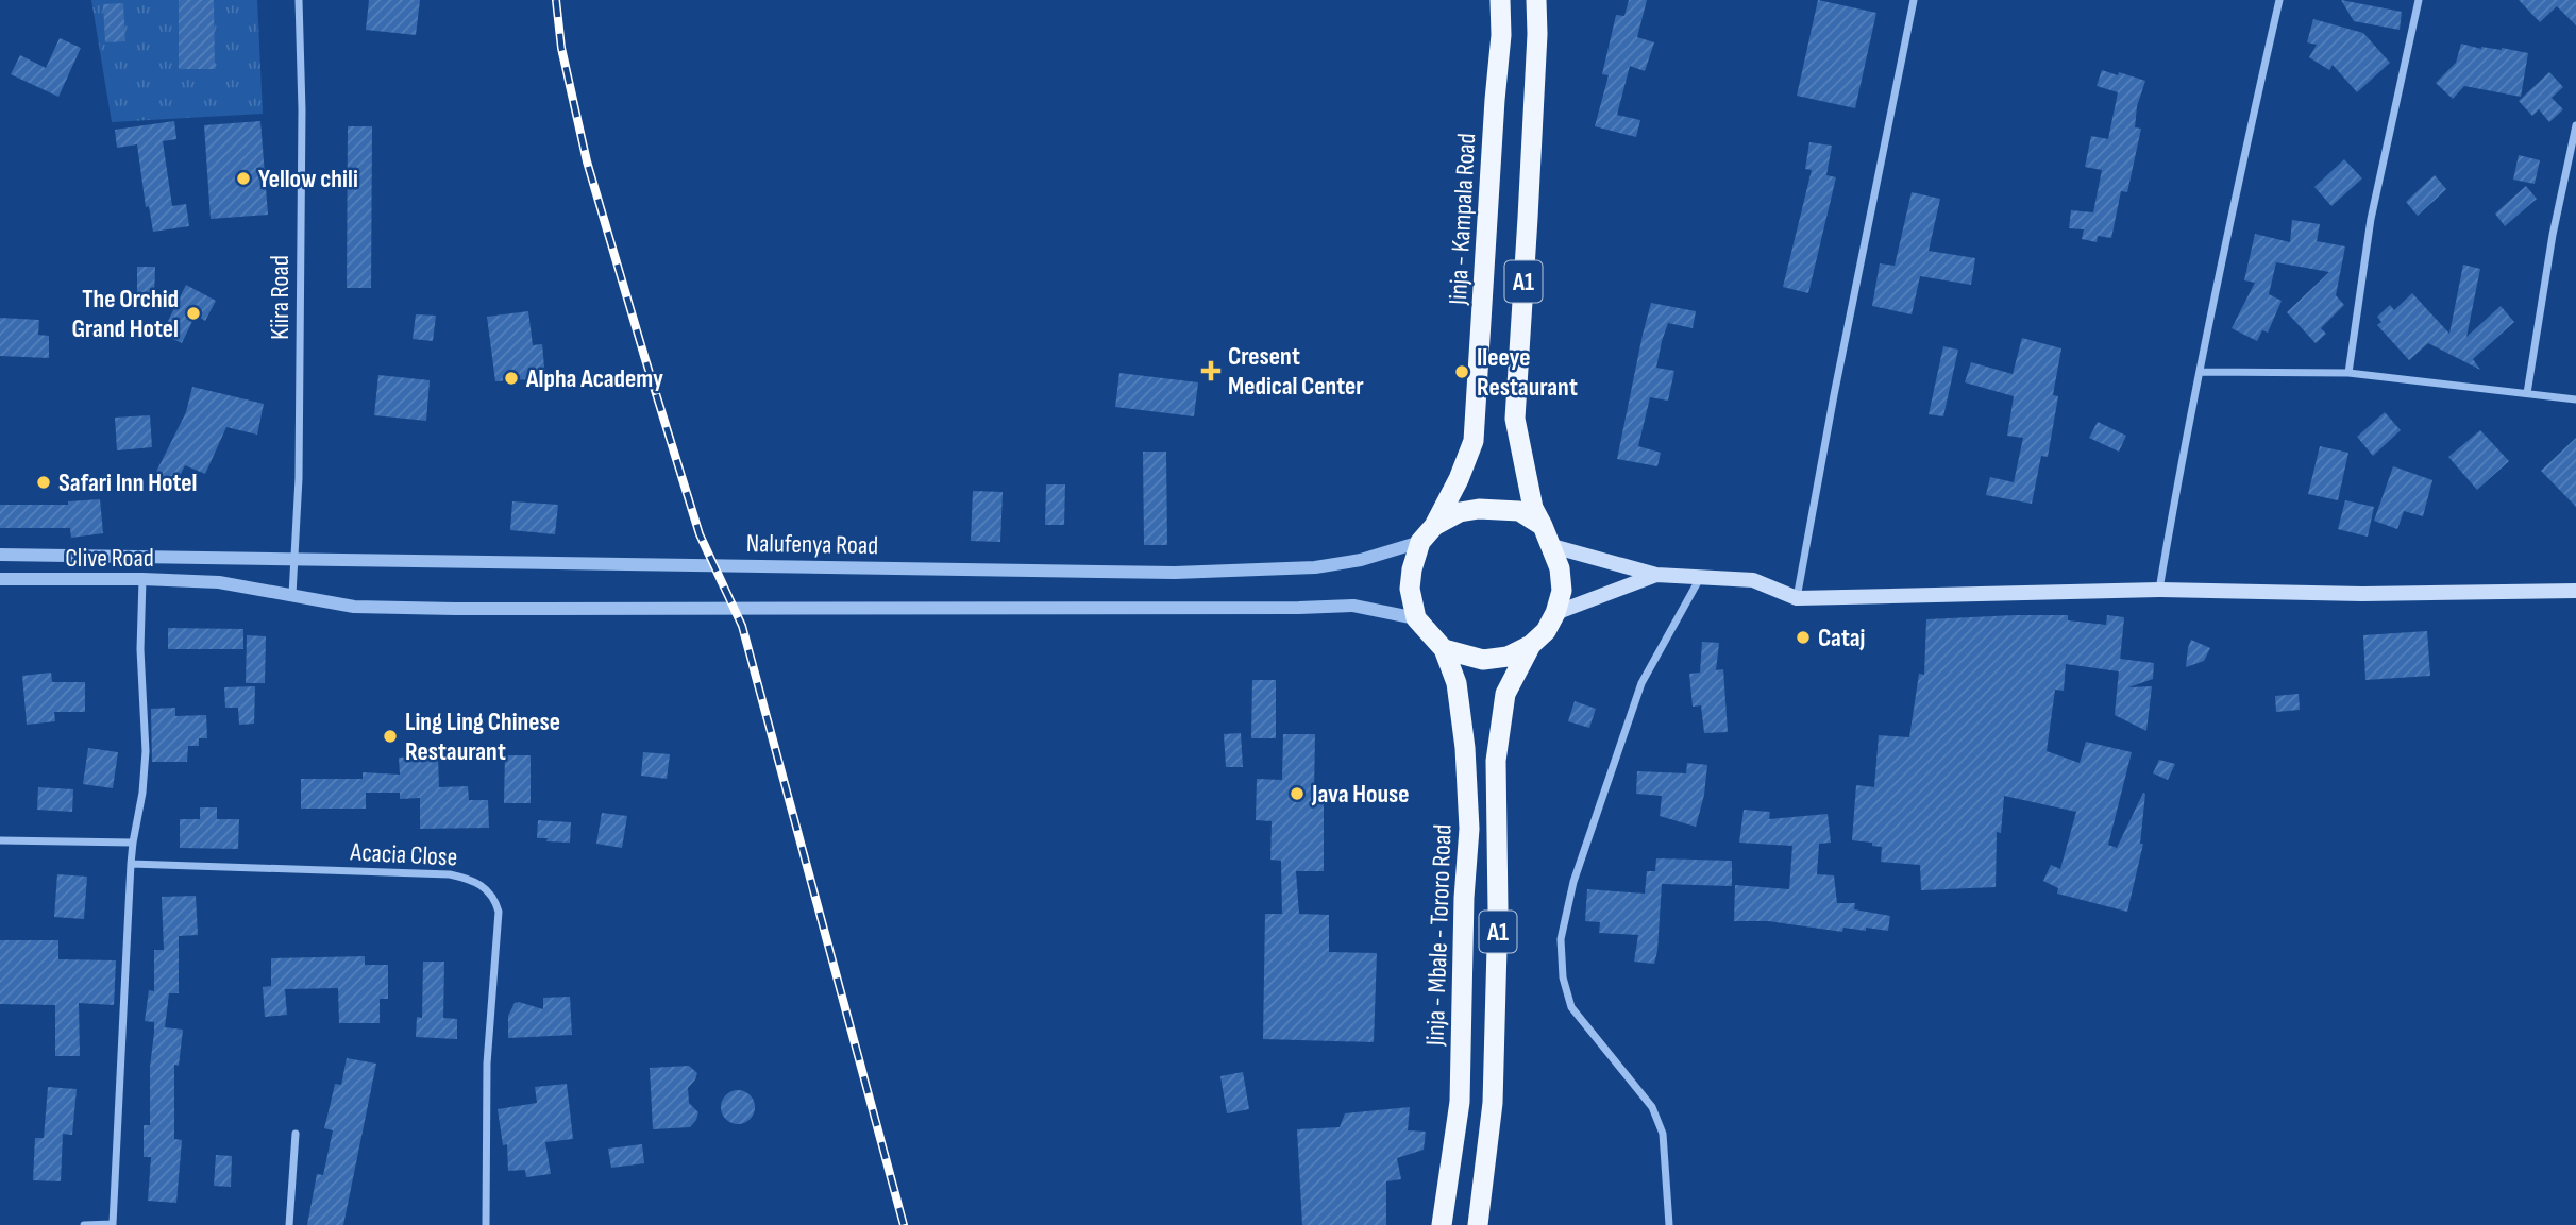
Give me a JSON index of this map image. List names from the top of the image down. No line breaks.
{"streets":{"highway":["Jinja - Kampala Road","A1","Jinja - Mbale - Tororo Road"],"street":["Kiira Road","Nalufenya Road","Clive Road","Acacia Close"]},"crossings":[["Jinja - Kampala Road","A1"],["Jinja - Kampala Road","Nalufenya Road"],["Jinja - Kampala Road","Jinja - Mbale - Tororo Road"],["A1","Nalufenya Road"],["A1","Jinja - Mbale - Tororo Road"],["Kiira Road","Nalufenya Road"],["Kiira Road","Clive Road"],["Nalufenya Road","Clive Road"],["Nalufenya Road","Jinja - Mbale - Tororo Road"]],"places":{"other":["Yellow chili","The Orchid Grand Hotel","Ileeye Restaurant","Alpha Academy","Safari Inn Hotel","Cataj","Ling Ling Chinese Restaurant","Java House"],"health":["Cresent Medical Center"]}}
